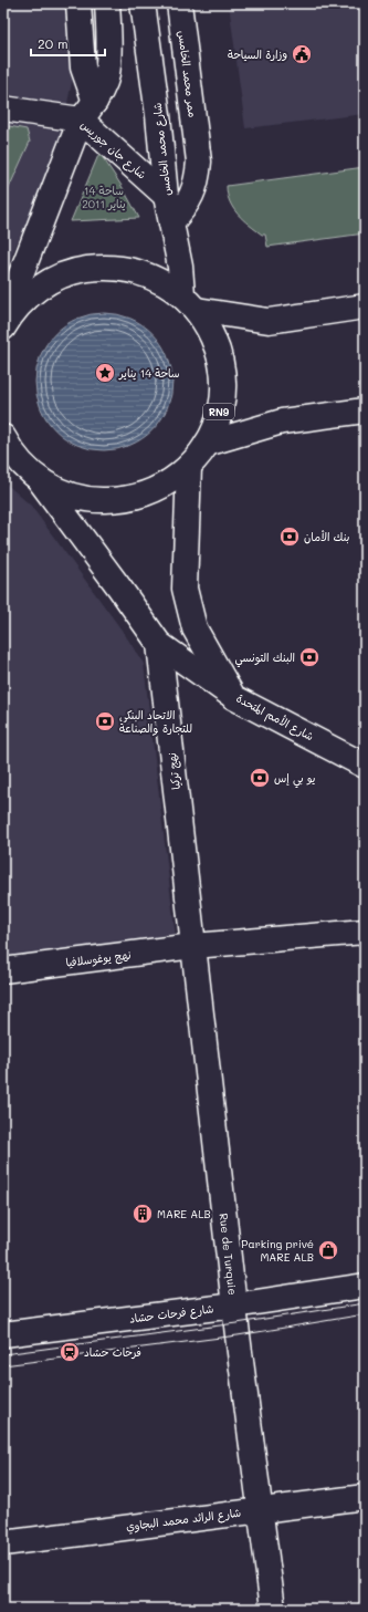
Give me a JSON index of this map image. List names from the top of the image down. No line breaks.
{"streets":{"street":["ممر محمد الخامس","شارع جان جوريس","شارع محمد الخامس","RN9","شارع الأمم المتحدة","نهج تركيا","نهج يوغوسلافيا","Rue de Turquie","شارع فرحات حشاد","شارع الرائد محمد البجاوي"]},"crossings":[["ممر محمد الخامس","شارع محمد الخامس"],["شارع جان جوريس","شارع محمد الخامس"],["شارع محمد الخامس","RN9"],["RN9","شارع الأمم المتحدة"],["نهج تركيا","Rue de Turquie"],["نهج يوغوسلافيا","Rue de Turquie"],["Rue de Turquie","شارع فرحات حشاد"],["Rue de Turquie","شارع الرائد محمد البجاوي"]],"parks":["ساحة 14 يناير 2011"],"places":{"public building":["وزارة السياحة"],"place":["ساحة 14 يناير"],"bank":["بنك الأمان","البنك التونسي","الاتحاد البنكي للتجارة والصناعة","يو بي إس"],"building":["MARE ALB"],"shop":["Parking privé MARE ALB"],"station":["فرحات حشاد"]},"scale_bar":"20 m"}
